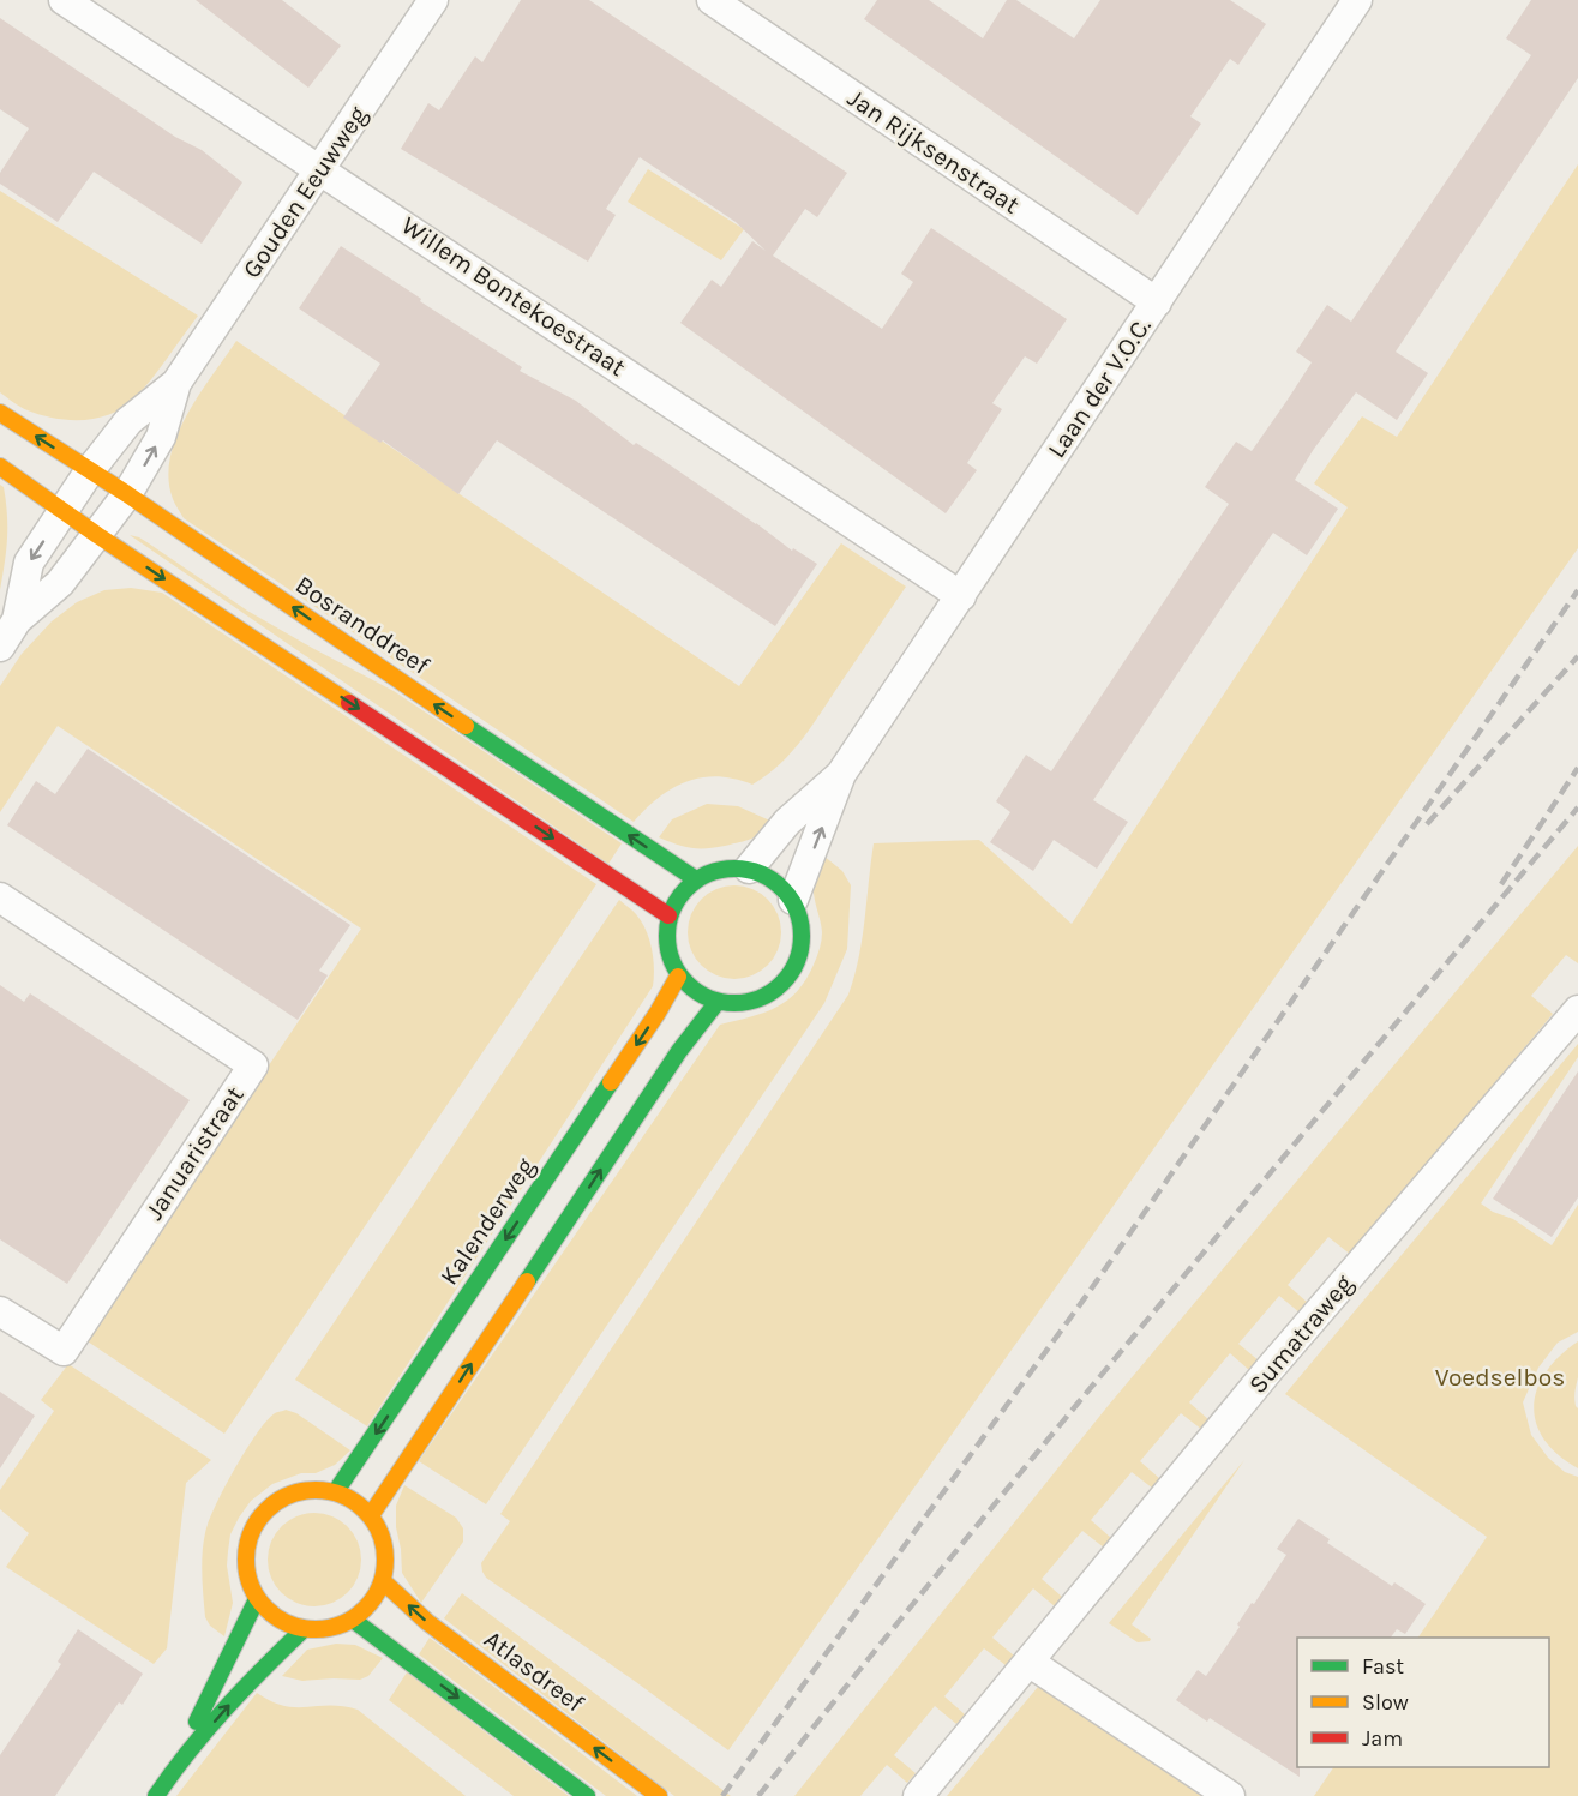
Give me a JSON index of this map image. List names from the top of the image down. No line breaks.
{"streets":{"main road":["Bosranddreef","Kalenderweg","Atlasdreef"],"street":["Jan Rijksenstraat","Gouden Eeuwweg","Willem Bontekoestraat","Laan der V.O.C.","Januaristraat","Sumatraweg"]},"crossings":[["Jan Rijksenstraat","Laan der V.O.C."],["Gouden Eeuwweg","Willem Bontekoestraat"],["Gouden Eeuwweg","Bosranddreef"],["Willem Bontekoestraat","Laan der V.O.C."],["Laan der V.O.C.","Bosranddreef"],["Laan der V.O.C.","Kalenderweg"],["Bosranddreef","Kalenderweg"],["Kalenderweg","Atlasdreef"]],"parks":["Voedselbos"],"legend":["Fast","Slow","Jam"]}
